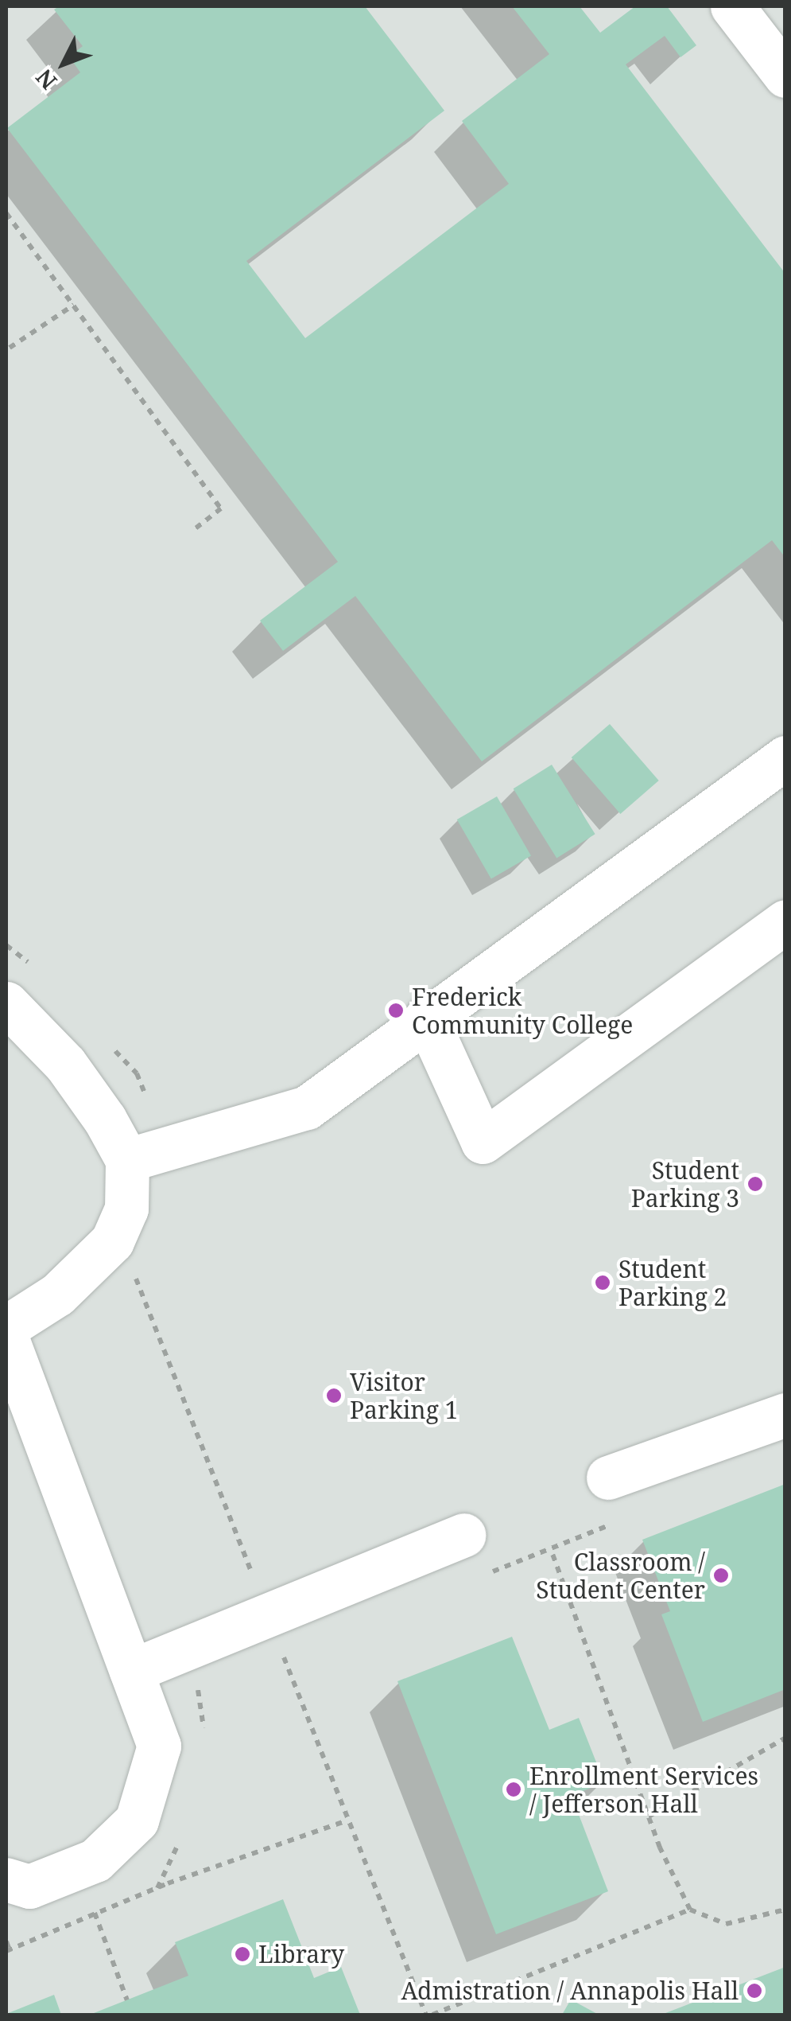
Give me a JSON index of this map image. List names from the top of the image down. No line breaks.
{"places":["Frederick Community College","Student Parking 3","Student Parking 2","Visitor Parking 1","Classroom / Student Center","Enrollment Services / Jefferson Hall","Library","Admistration / Annapolis Hall"],"north":"bottom left"}
